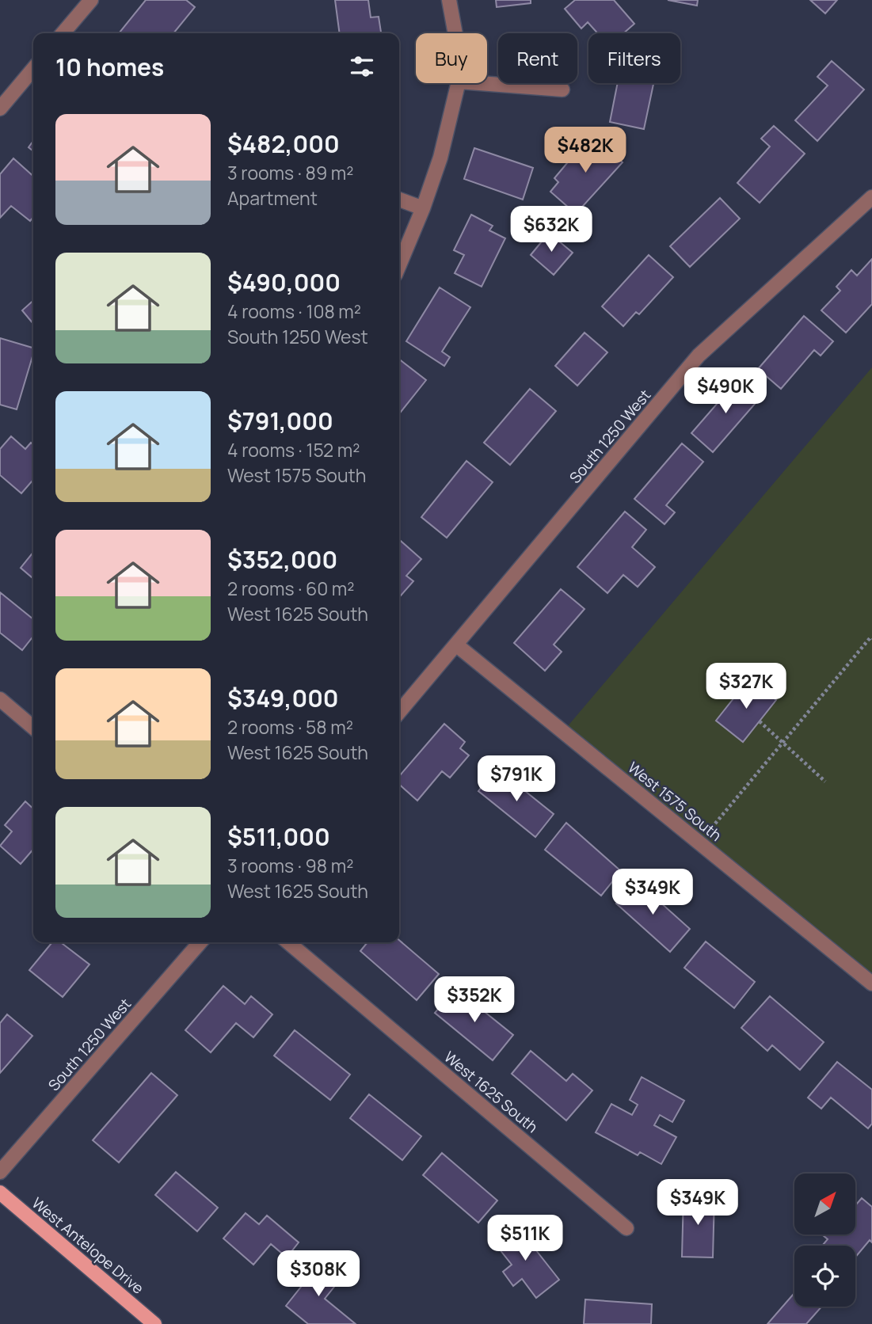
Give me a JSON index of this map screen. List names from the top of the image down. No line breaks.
{"streets":{"main road":["West Antelope Drive"],"street":["South 1250 West","West 1575 South","West 1625 South"]},"crossings":[["South 1250 West","West 1575 South"]],"north":"top right","page":{"chip":["Buy","Rent","Filters"],"heading":"10 homes","list":[{"name":"$482,000","note":"3 rooms · 89 m² · Apartment"},{"name":"$490,000","note":"4 rooms · 108 m² · South 1250 West"},{"name":"$791,000","note":"4 rooms · 152 m² · West 1575 South"},{"name":"$352,000","note":"2 rooms · 60 m² · West 1625 South"},{"name":"$349,000","note":"2 rooms · 58 m² · West 1625 South"},{"name":"$511,000","note":"3 rooms · 98 m² · West 1625 South"}],"price":["$482K","$632K","$490K","$327K","$791K","$349K","$352K","$349K","$511K","$308K"]}}
